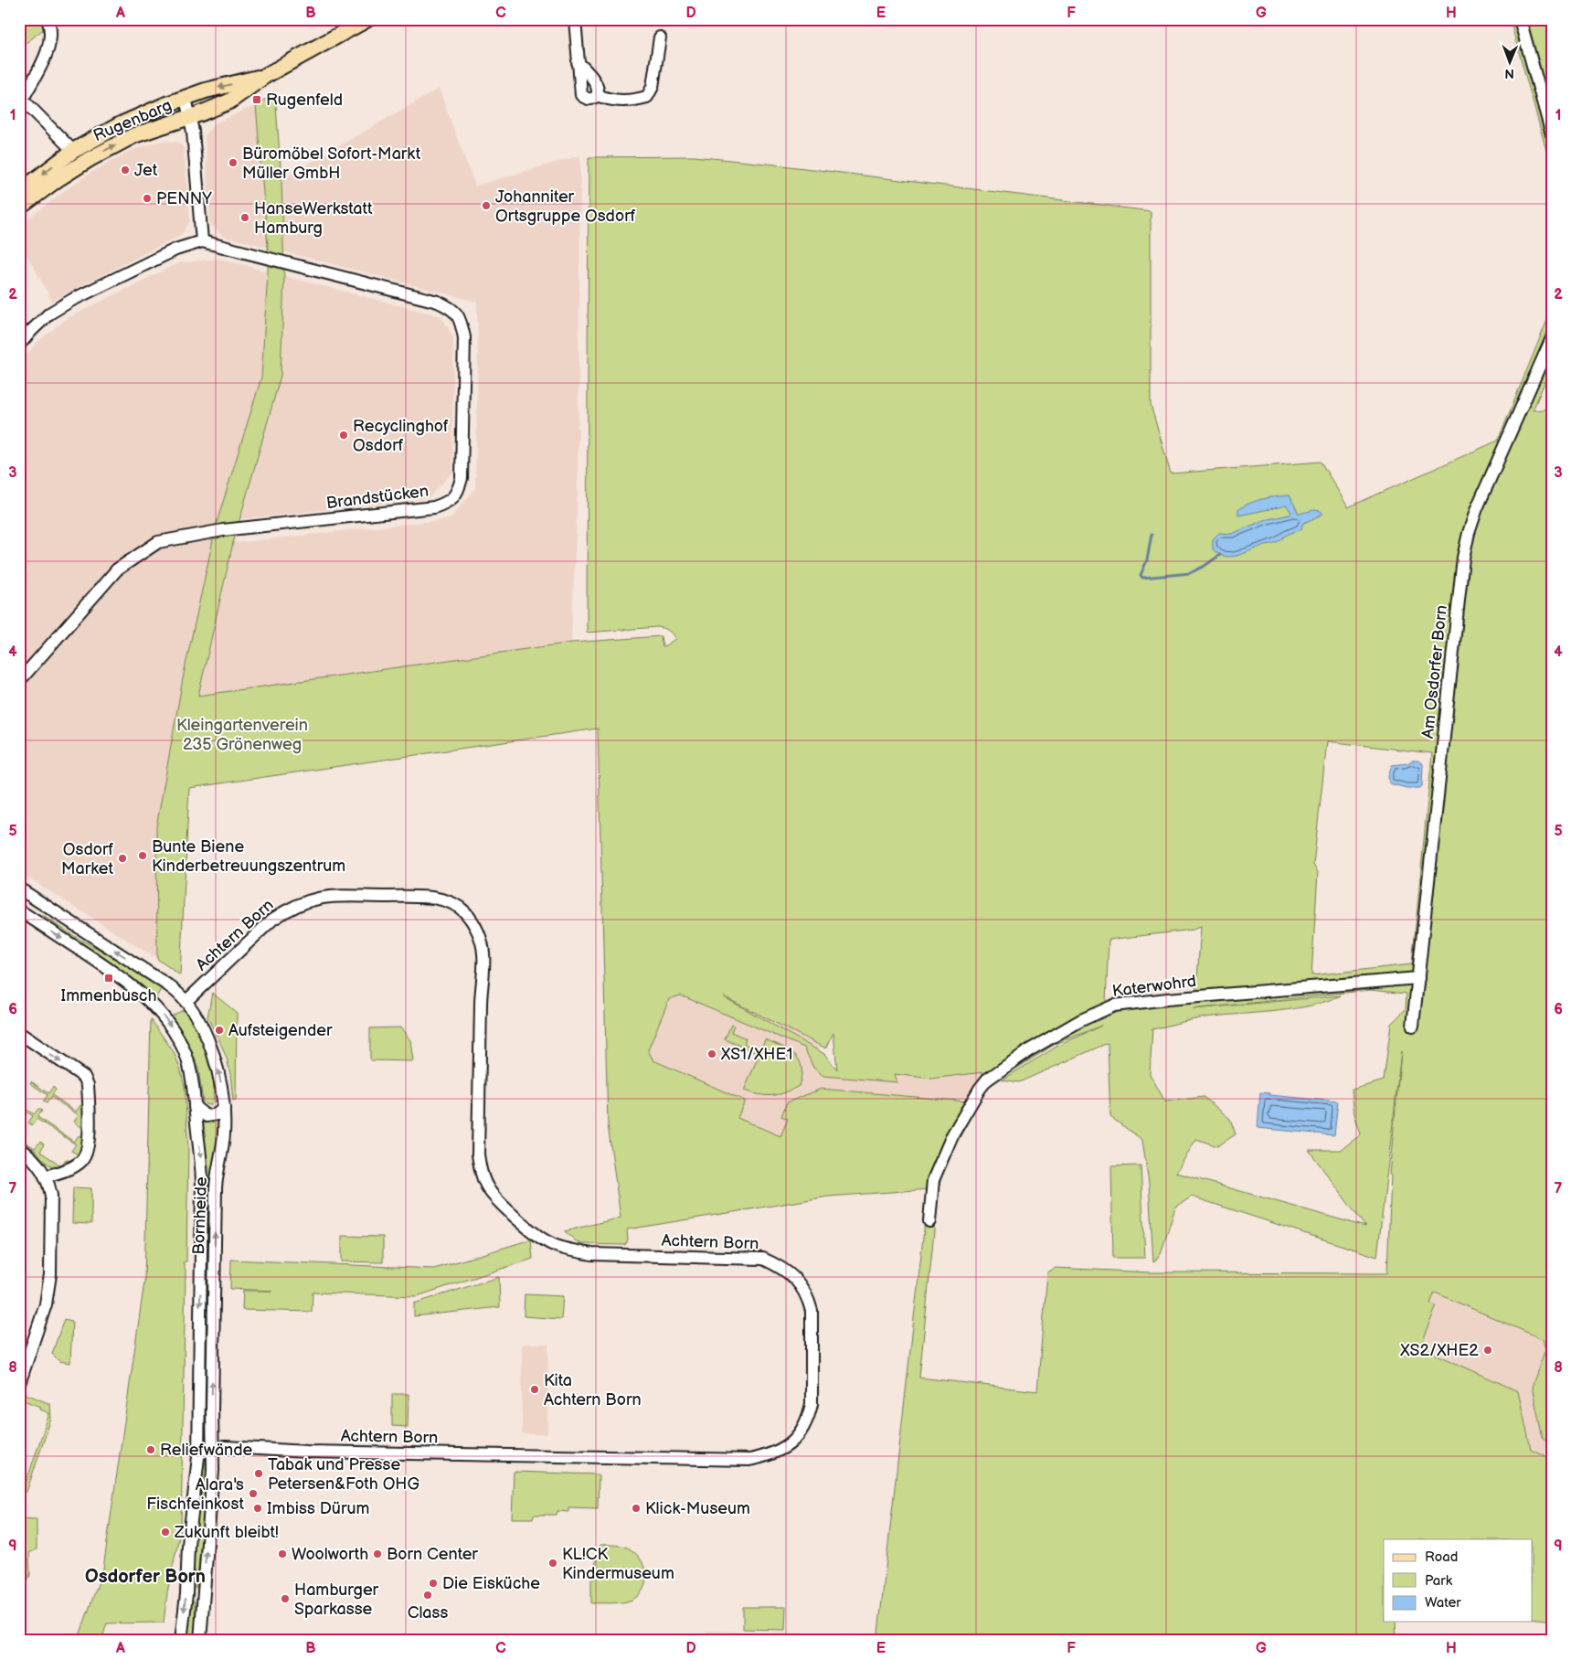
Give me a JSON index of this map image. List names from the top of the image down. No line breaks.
{"streets":{"main road":["Rugenbarg"],"street":["Brandstücken","Am Osdorfer Born","Achtern Born","Katerwohrd","Bornheide"]},"crossings":[["Am Osdorfer Born","Katerwohrd"],["Achtern Born","Bornheide"]],"districts":["Osdorfer Born"],"parks":["Kleingartenverein 235 Grönenweg"],"places":{"transit":["Rugenfeld","Immenbusch"],"other":["Büromöbel Sofort-Markt Müller GmbH","Jet","PENNY","Johanniter Ortsgruppe Osdorf","HanseWerkstatt Hamburg","Recyclinghof Osdorf","Bunte Biene Kinderbetreuungszentrum","Osdorf Market","Aufsteigender","XS1/XHE1","XS2/XHE2","Kita Achtern Born","Reliefwände","Tabak und Presse Petersen&Foth OHG","Alara's Fischfeinkost","Imbiss Dürum","Klick-Museum","Zukunft bleibt!","Woolworth","Born Center","KL!CK Kindermuseum","Die Eisküche","Class","Hamburger Sparkasse"]},"legend":["Road","Park","Water"],"north":"bottom","grid":{"columns":["A","B","C","D","E","F","G","H"],"rows":["1","2","3","4","5","6","7","8","9"]}}
